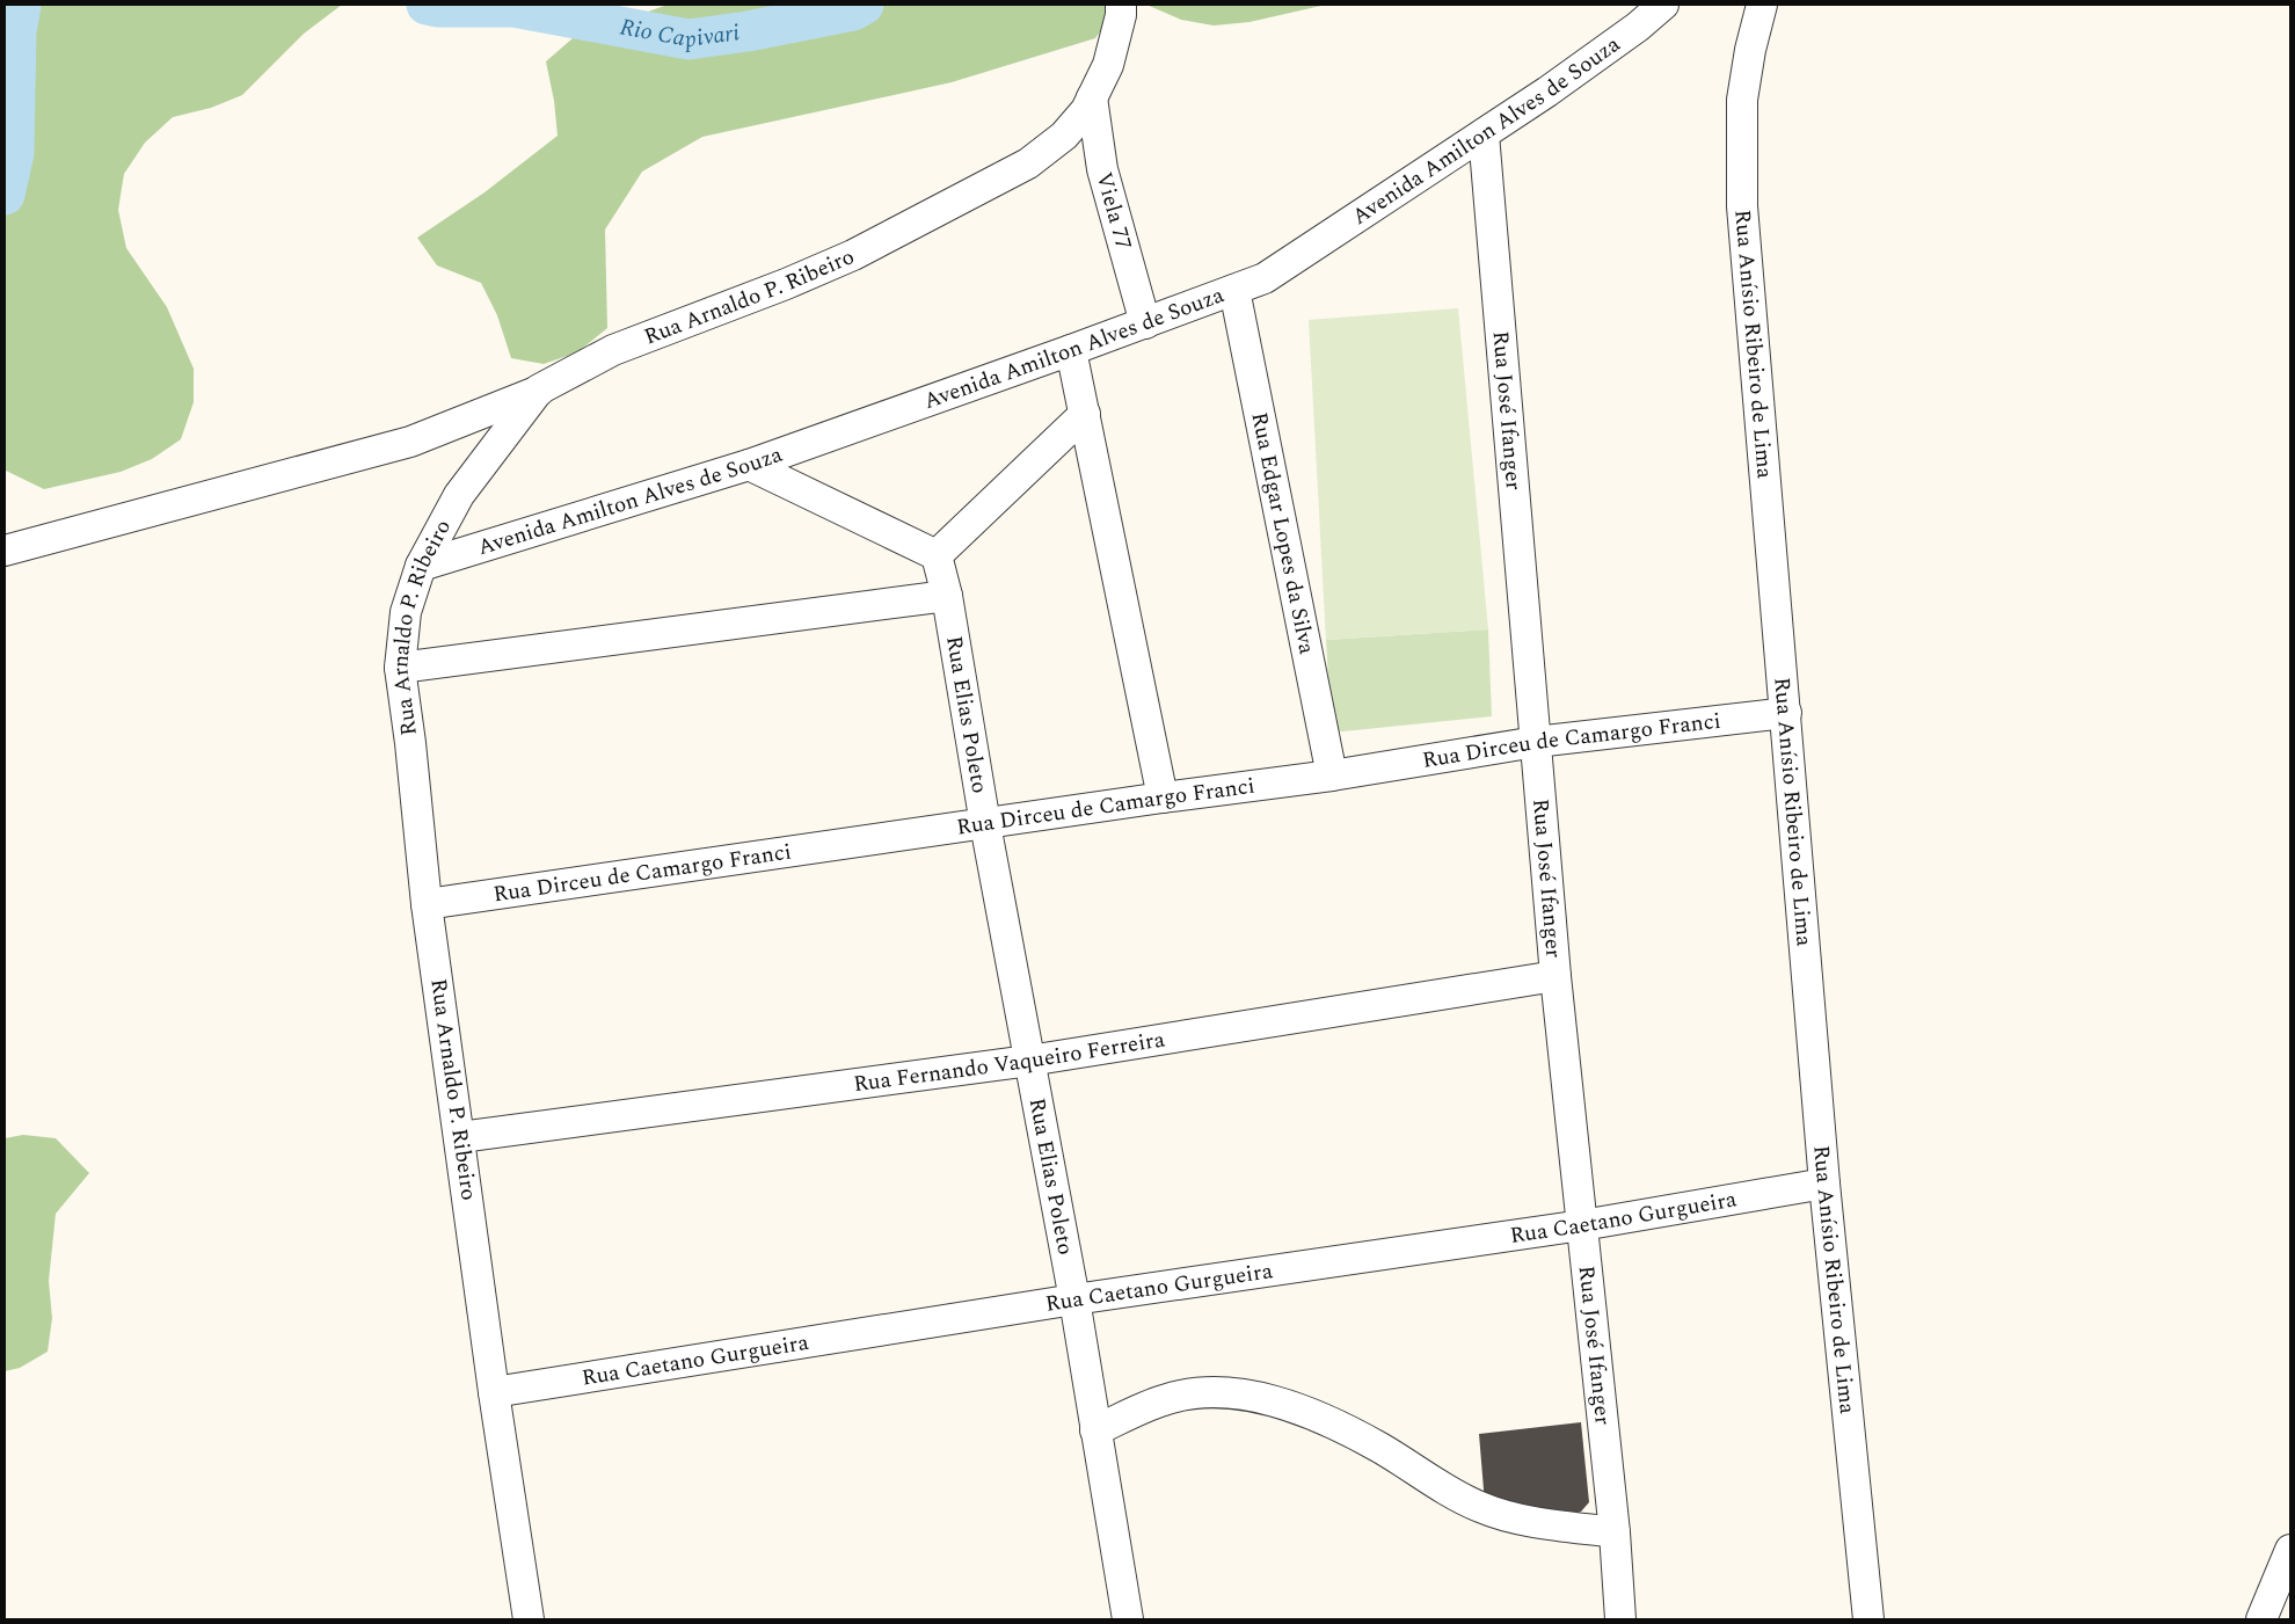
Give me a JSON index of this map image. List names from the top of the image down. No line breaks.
{"streets":{"street":["Avenida Amilton Alves de Souza","Viela 77","Rua Arnaldo P. Ribeiro","Rua Anísio Ribeiro de Lima","Rua José Ifanger","Rua Edgar Lopes da Silva","Rua Elias Poleto","Rua Dirceu de Camargo Franci","Rua Fernando Vaqueiro Ferreira","Rua Caetano Gurgueira"]},"crossings":[["Avenida Amilton Alves de Souza","Viela 77"],["Avenida Amilton Alves de Souza","Rua Arnaldo P. Ribeiro"],["Avenida Amilton Alves de Souza","Rua José Ifanger"],["Avenida Amilton Alves de Souza","Rua Edgar Lopes da Silva"],["Viela 77","Rua Arnaldo P. Ribeiro"],["Rua Arnaldo P. Ribeiro","Rua Dirceu de Camargo Franci"],["Rua Arnaldo P. Ribeiro","Rua Fernando Vaqueiro Ferreira"],["Rua Arnaldo P. Ribeiro","Rua Caetano Gurgueira"],["Rua Anísio Ribeiro de Lima","Rua Dirceu de Camargo Franci"],["Rua Anísio Ribeiro de Lima","Rua Caetano Gurgueira"],["Rua José Ifanger","Rua Dirceu de Camargo Franci"],["Rua José Ifanger","Rua Fernando Vaqueiro Ferreira"],["Rua José Ifanger","Rua Caetano Gurgueira"],["Rua Edgar Lopes da Silva","Rua Dirceu de Camargo Franci"],["Rua Elias Poleto","Rua Dirceu de Camargo Franci"],["Rua Elias Poleto","Rua Fernando Vaqueiro Ferreira"],["Rua Elias Poleto","Rua Caetano Gurgueira"]],"water":["Rio Capivari"]}
